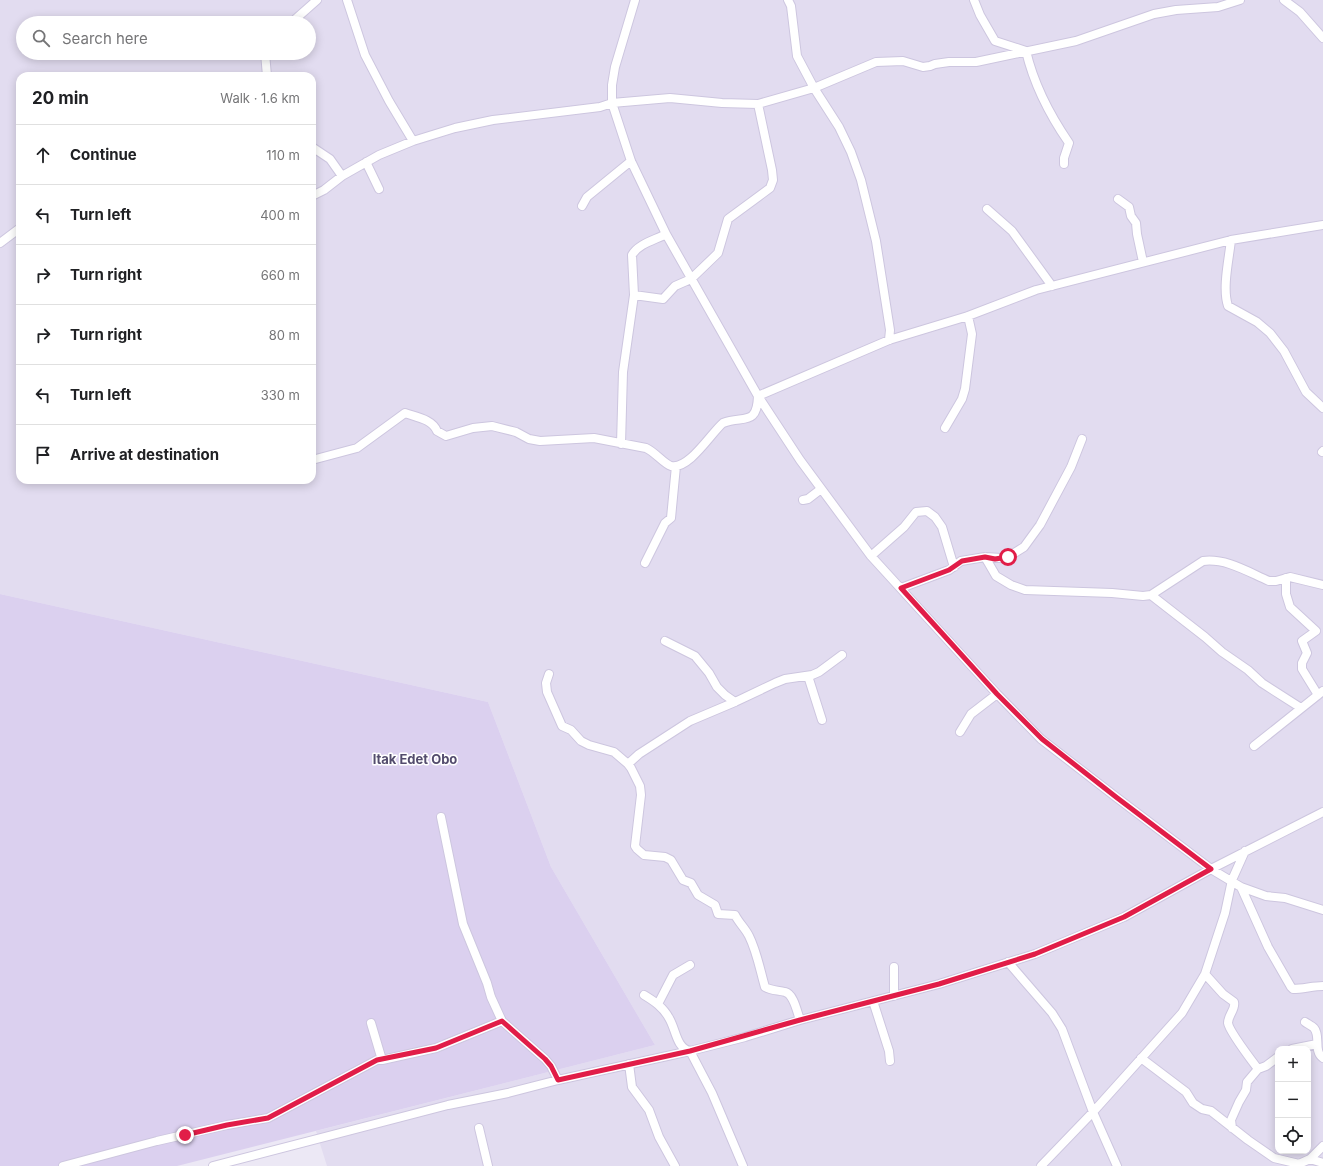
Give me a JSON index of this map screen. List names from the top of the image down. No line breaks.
{"districts":["Itak Edet Obo"],"page":{"search":"Search here","heading":["20 min","Walk · 1.6 km"],"list":[["Continue","110 m"],["Turn left","400 m"],["Turn right","660 m"],["Turn right","80 m"],["Turn left","330 m"],"Arrive at destination"],"map_buttons":["+","−"]}}
